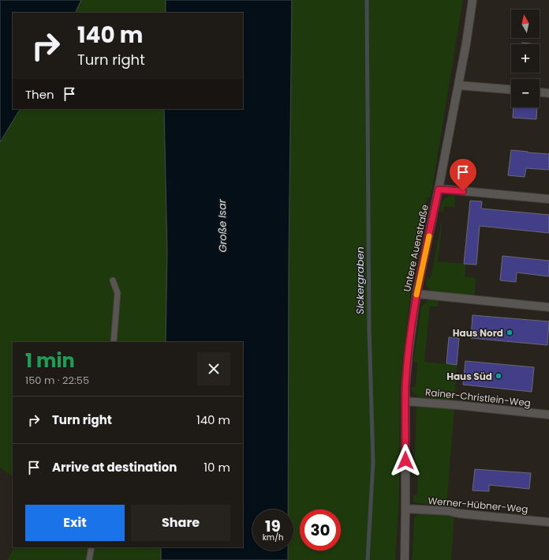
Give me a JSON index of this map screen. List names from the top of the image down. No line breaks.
{"streets":{"street":["Untere Auenstraße","Rainer-Christlein-Weg","Werner-Hübner-Weg"]},"crossings":[["Untere Auenstraße","Rainer-Christlein-Weg"],["Untere Auenstraße","Werner-Hübner-Weg"]],"water":["Große Isar","Sickergraben"],"places":["Haus Nord","Haus Süd"],"north":"top","page":{"map_buttons":["+","−"],"turn":["140 m","Turn right"],"then":"Then","heading":["1 min","150 m · 22:55"],"list":[{"name":"Turn right","value":"140 m"},{"name":"Arrive at destination","value":"10 m"}],"buttons":["Exit","Share"],"speed":"19 km/h","limit":"30"}}
